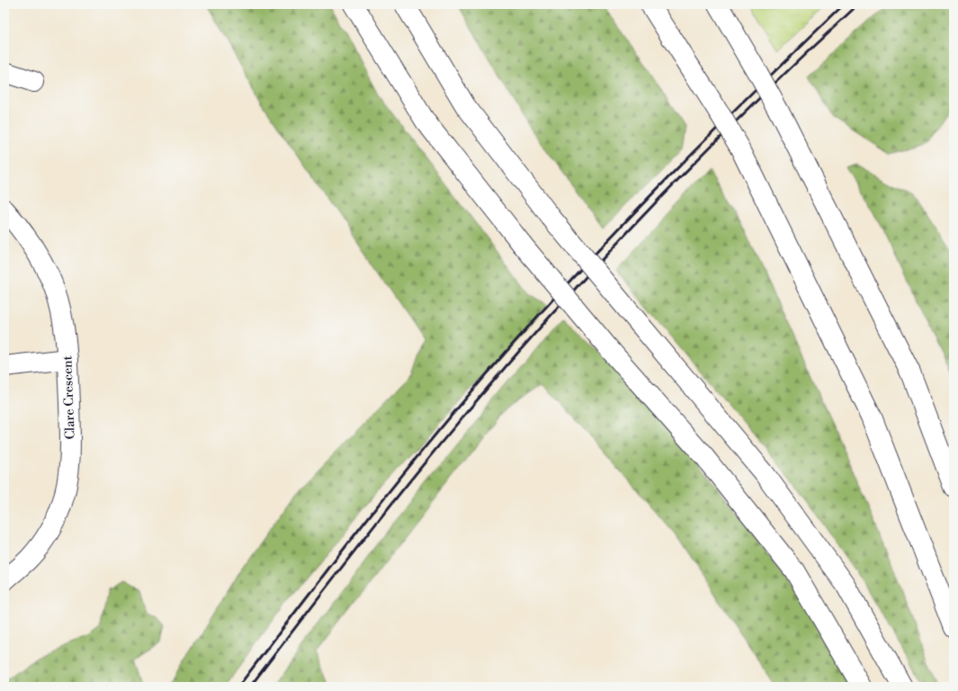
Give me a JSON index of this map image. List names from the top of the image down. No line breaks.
{"streets":{"main road":["Clare Crescent"]}}
